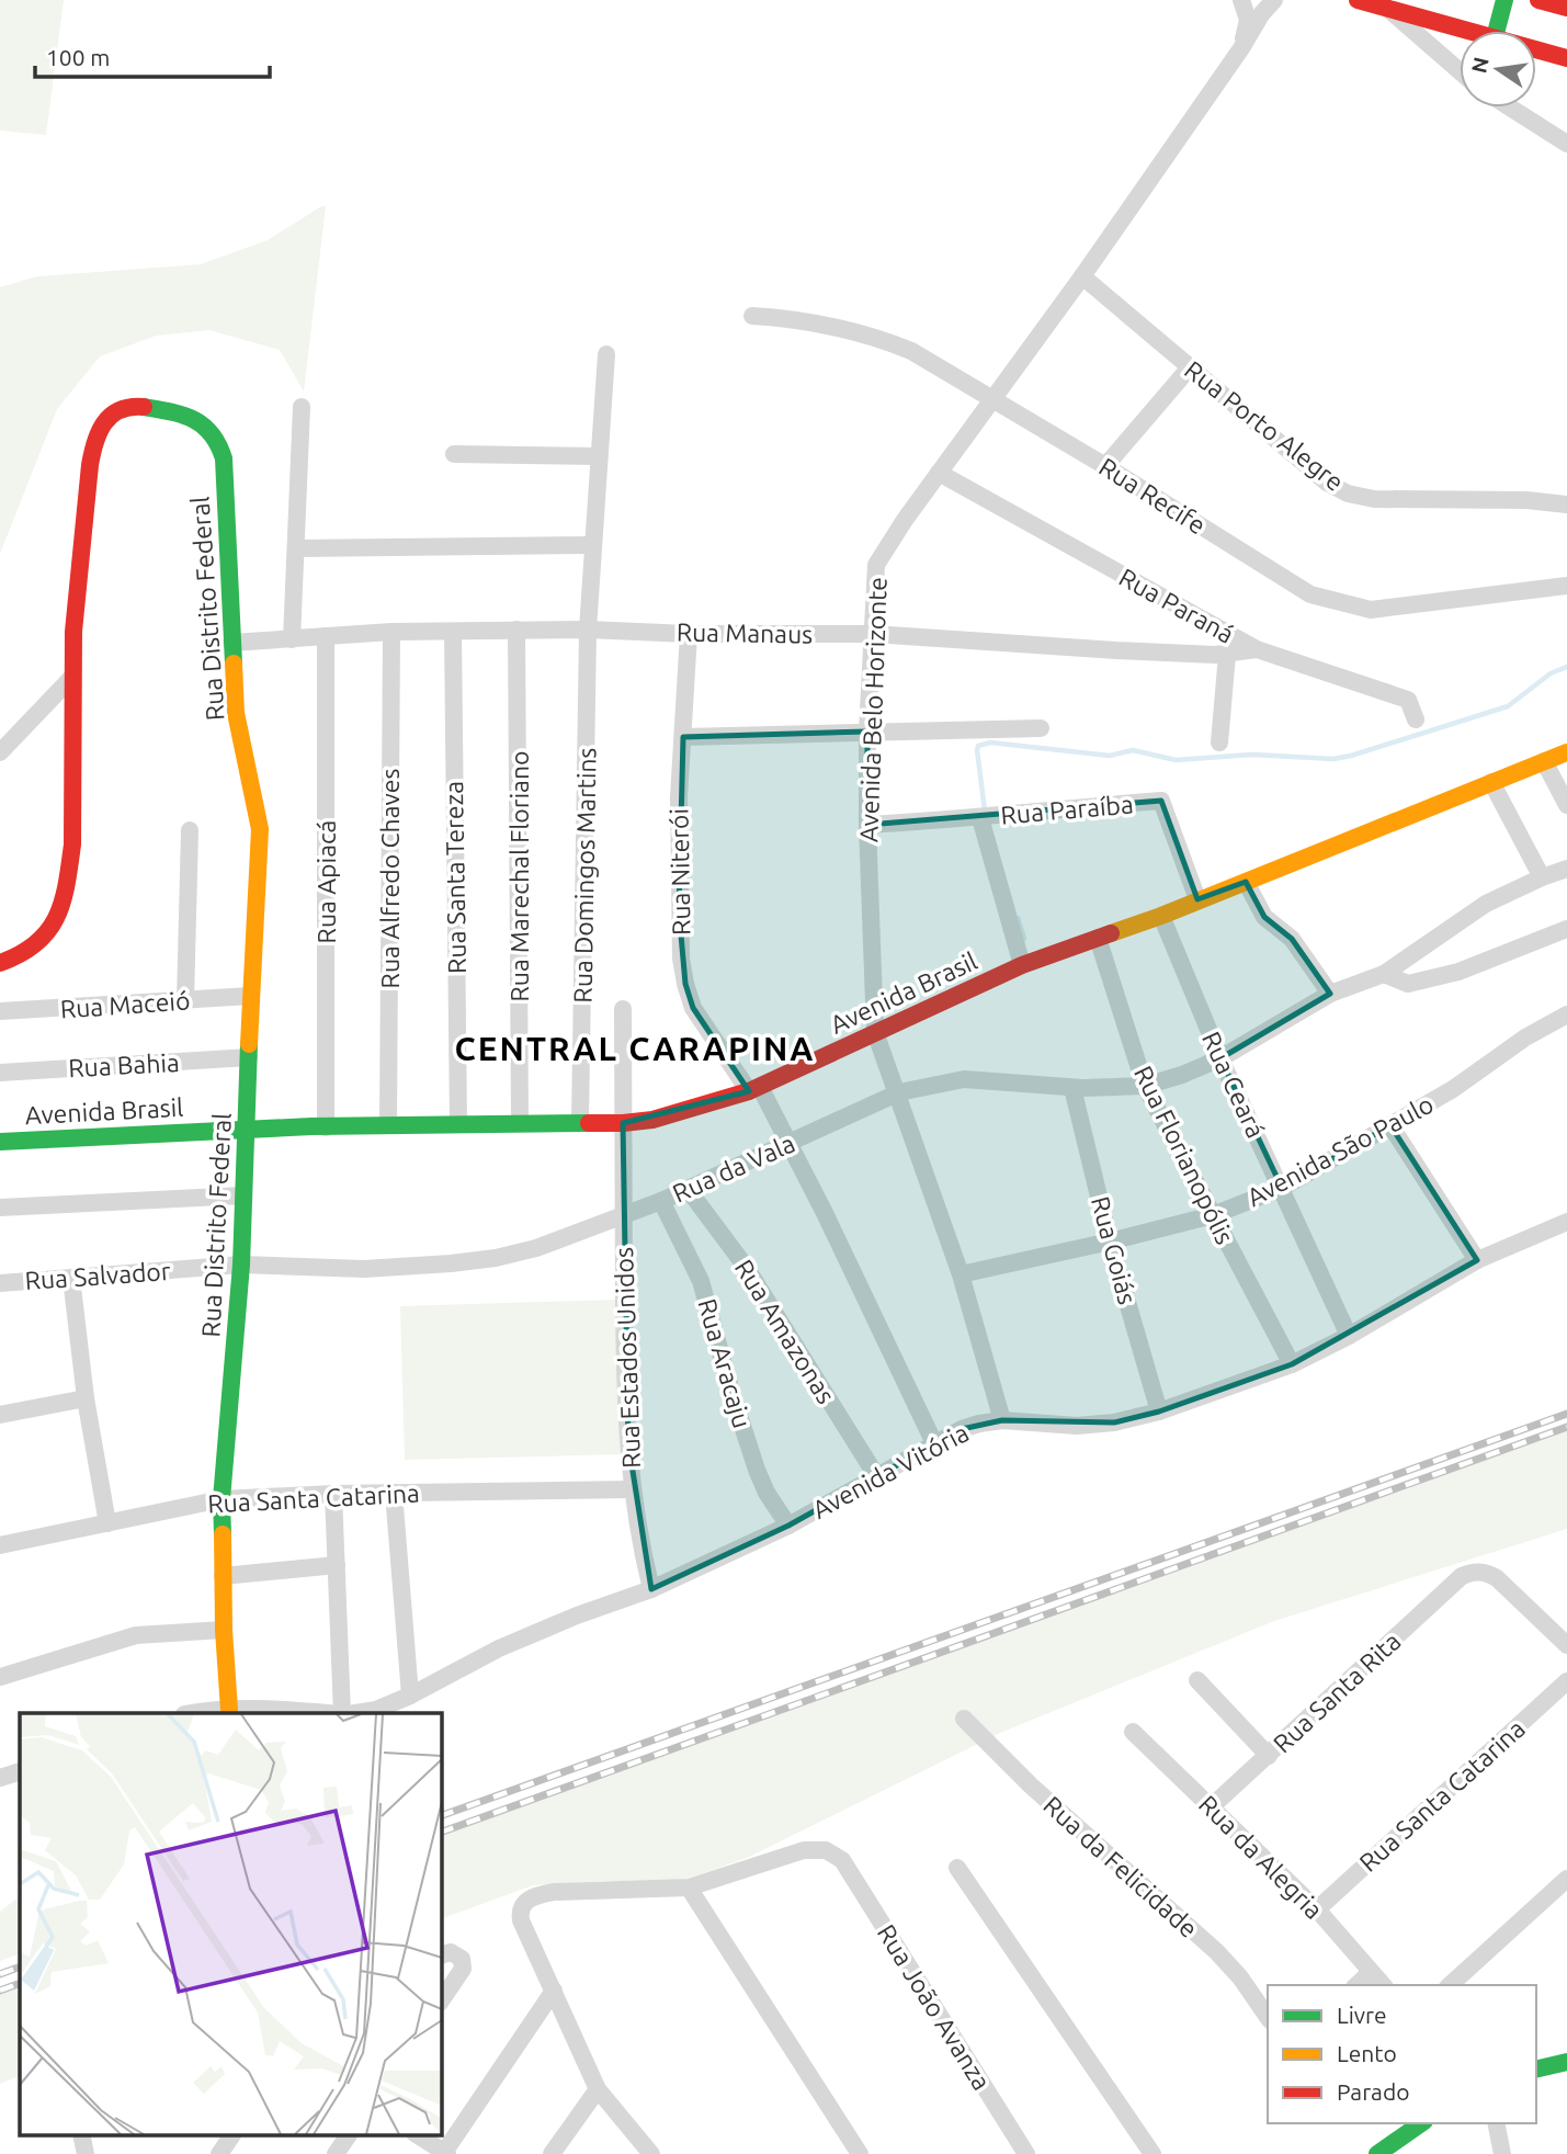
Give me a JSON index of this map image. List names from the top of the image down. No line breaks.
{"streets":{"street":["Rua Porto Alegre","Rua Recife","Rua Paraná","Rua Distrito Federal","Rua Manaus","Avenida Belo Horizonte","Rua Paraíba","Rua Niterói","Rua Domingos Martins","Rua Marechal Floriano","Rua Santa Tereza","Rua Alfredo Chaves","Rua Apiacá","Avenida Brasil","Rua Maceió","Rua Bahia","Rua Ceará","Avenida São Paulo","Rua Florianopólis","Rua da Vala","Rua Goiás","Rua Salvador","Rua Amazonas","Rua Estados Unidos","Rua Aracaju","Avenida Vitória","Rua Santa Catarina","Rua Santa Rita","Rua da Alegria","Rua da Felicidade","Rua João Avanza"]},"crossings":[["Rua Porto Alegre","Avenida Belo Horizonte"],["Rua Recife","Avenida Belo Horizonte"],["Rua Paraná","Rua Manaus"],["Rua Paraná","Avenida Belo Horizonte"],["Rua Distrito Federal","Rua Manaus"],["Rua Distrito Federal","Avenida Brasil"],["Rua Distrito Federal","Rua Maceió"],["Rua Distrito Federal","Rua Bahia"],["Rua Distrito Federal","Rua da Vala"],["Rua Distrito Federal","Rua Salvador"],["Rua Distrito Federal","Rua Santa Catarina"],["Rua Manaus","Avenida Belo Horizonte"],["Rua Manaus","Rua Niterói"],["Rua Manaus","Rua Domingos Martins"],["Rua Manaus","Rua Marechal Floriano"],["Rua Manaus","Rua Santa Tereza"],["Rua Manaus","Rua Alfredo Chaves"],["Rua Manaus","Rua Apiacá"],["Avenida Belo Horizonte","Rua Paraíba"],["Avenida Belo Horizonte","Avenida Brasil"],["Avenida Belo Horizonte","Avenida São Paulo"],["Avenida Belo Horizonte","Rua da Vala"],["Avenida Belo Horizonte","Avenida Vitória"],["Rua Paraíba","Avenida Brasil"],["Rua Niterói","Avenida Brasil"],["Rua Niterói","Rua da Vala"],["Rua Niterói","Avenida Vitória"],["Rua Domingos Martins","Avenida Brasil"],["Rua Marechal Floriano","Avenida Brasil"],["Rua Santa Tereza","Avenida Brasil"],["Rua Alfredo Chaves","Avenida Brasil"],["Rua Apiacá","Avenida Brasil"],["Avenida Brasil","Rua Ceará"],["Avenida Brasil","Rua Florianopólis"],["Avenida Brasil","Rua Estados Unidos"],["Rua Ceará","Avenida São Paulo"],["Rua Ceará","Rua da Vala"],["Rua Ceará","Avenida Vitória"],["Avenida São Paulo","Rua Florianopólis"],["Avenida São Paulo","Rua Goiás"],["Rua Florianopólis","Rua da Vala"],["Rua Florianopólis","Avenida Vitória"],["Rua da Vala","Rua Goiás"],["Rua da Vala","Rua Salvador"],["Rua da Vala","Rua Amazonas"],["Rua da Vala","Rua Estados Unidos"],["Rua da Vala","Rua Aracaju"],["Rua Goiás","Avenida Vitória"],["Rua Amazonas","Avenida Vitória"],["Rua Estados Unidos","Avenida Vitória"],["Rua Estados Unidos","Rua Santa Catarina"],["Rua Aracaju","Avenida Vitória"],["Rua Santa Catarina","Rua da Alegria"],["Rua Santa Rita","Rua da Alegria"]],"districts":["CENTRAL CARAPINA"],"legend":["Livre","Lento","Parado"],"scale_bar":"100 m","north":"left"}
